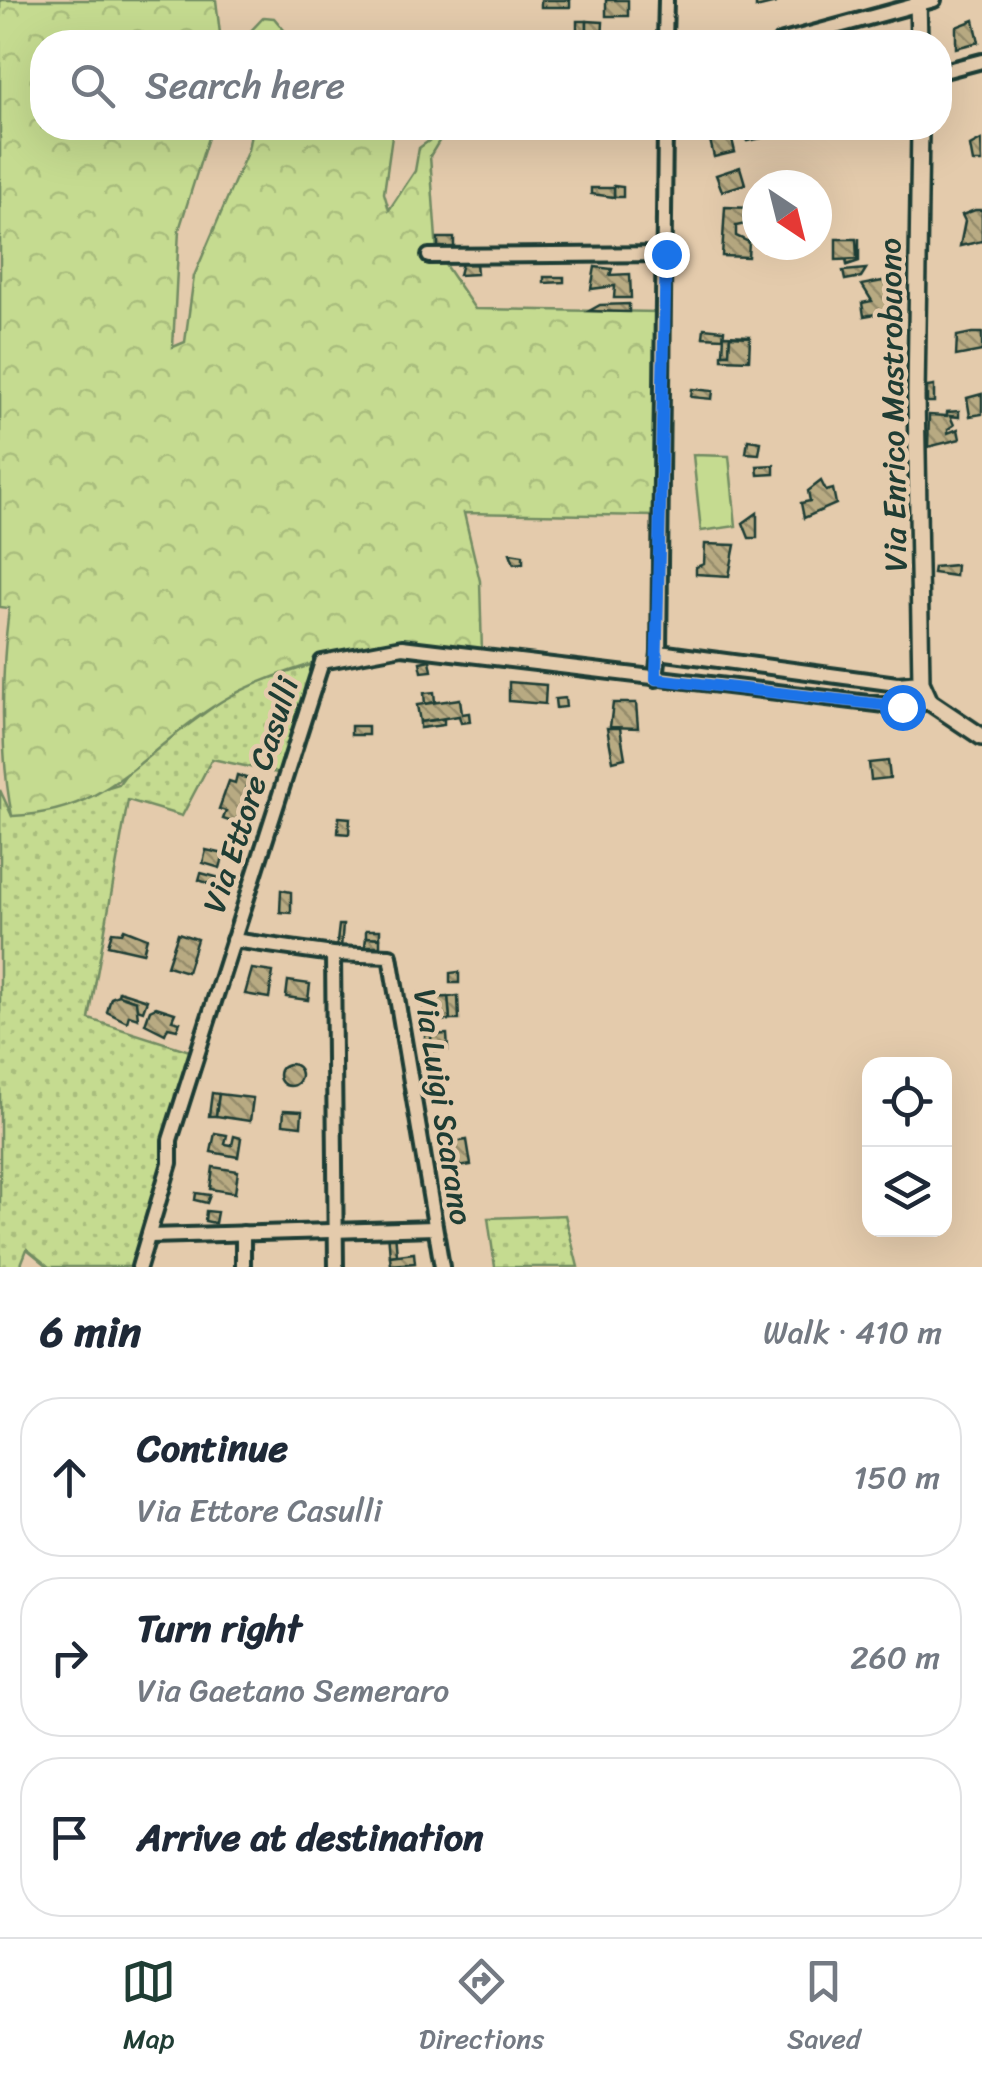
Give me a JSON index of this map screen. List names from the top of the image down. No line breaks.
{"streets":{"street":["Via Enrico Mastrobuono","Via Ettore Casulli","Via Luigi Scarano"]},"north":"bottom right","page":{"search":"Search here","heading":["6 min","Walk · 410 m"],"list":[["Continue","Via Ettore Casulli","150 m"],["Turn right","Via Gaetano Semeraro","260 m"],"Arrive at destination"],"nav":["Map","Directions","Saved"]}}
